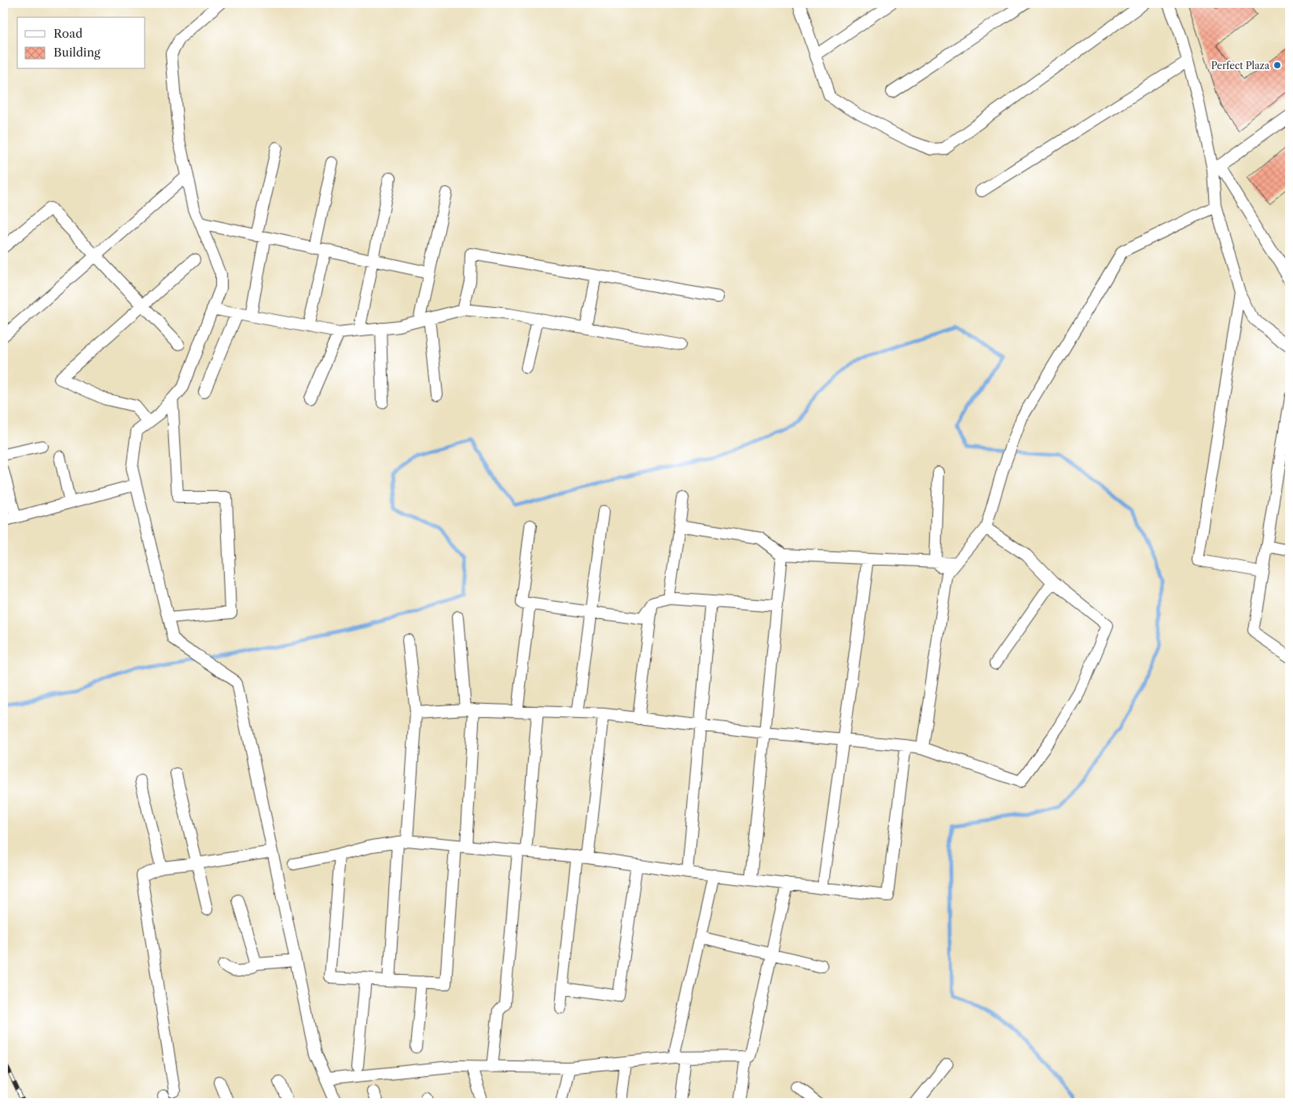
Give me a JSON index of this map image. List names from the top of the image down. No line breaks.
{"places":["Perfect Plaza"],"legend":["Road","Building"]}
